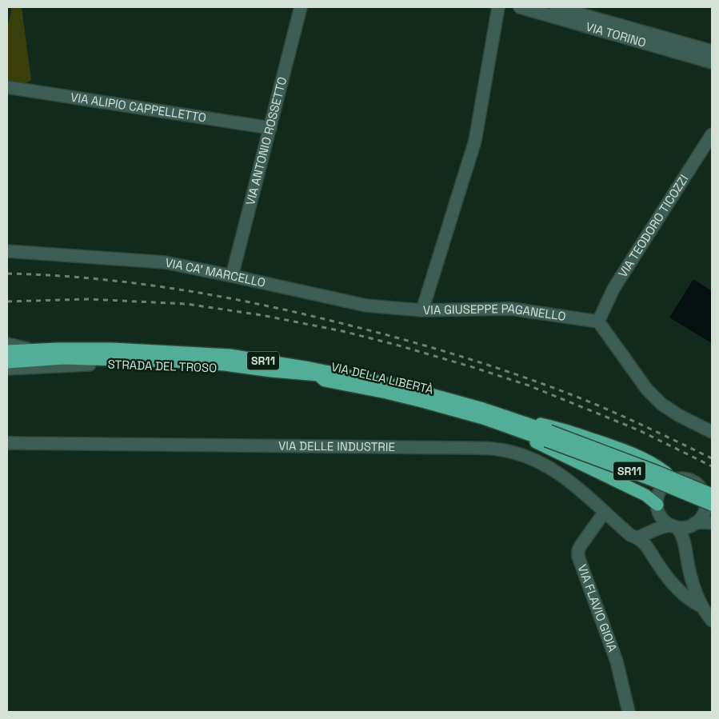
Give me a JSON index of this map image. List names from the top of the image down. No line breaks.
{"streets":{"highway":["SR11","VIA DELLA LIBERTÀ"],"street":["VIA TORINO","VIA ALIPIO CAPPELLETTO","VIA ANTONIO ROSSETTO","VIA TEODORO TICOZZI","VIA CA' MARCELLO","VIA GIUSEPPE PAGANELLO","STRADA DEL TROSO","VIA DELLE INDUSTRIE","VIA FLAVIO GIOIA"]},"crossings":[["VIA ALIPIO CAPPELLETTO","VIA ANTONIO ROSSETTO"],["VIA ANTONIO ROSSETTO","VIA CA' MARCELLO"],["VIA TEODORO TICOZZI","VIA GIUSEPPE PAGANELLO"],["VIA CA' MARCELLO","VIA GIUSEPPE PAGANELLO"],["STRADA DEL TROSO","VIA DELLA LIBERTÀ"],["VIA DELLE INDUSTRIE","VIA FLAVIO GIOIA"]]}
